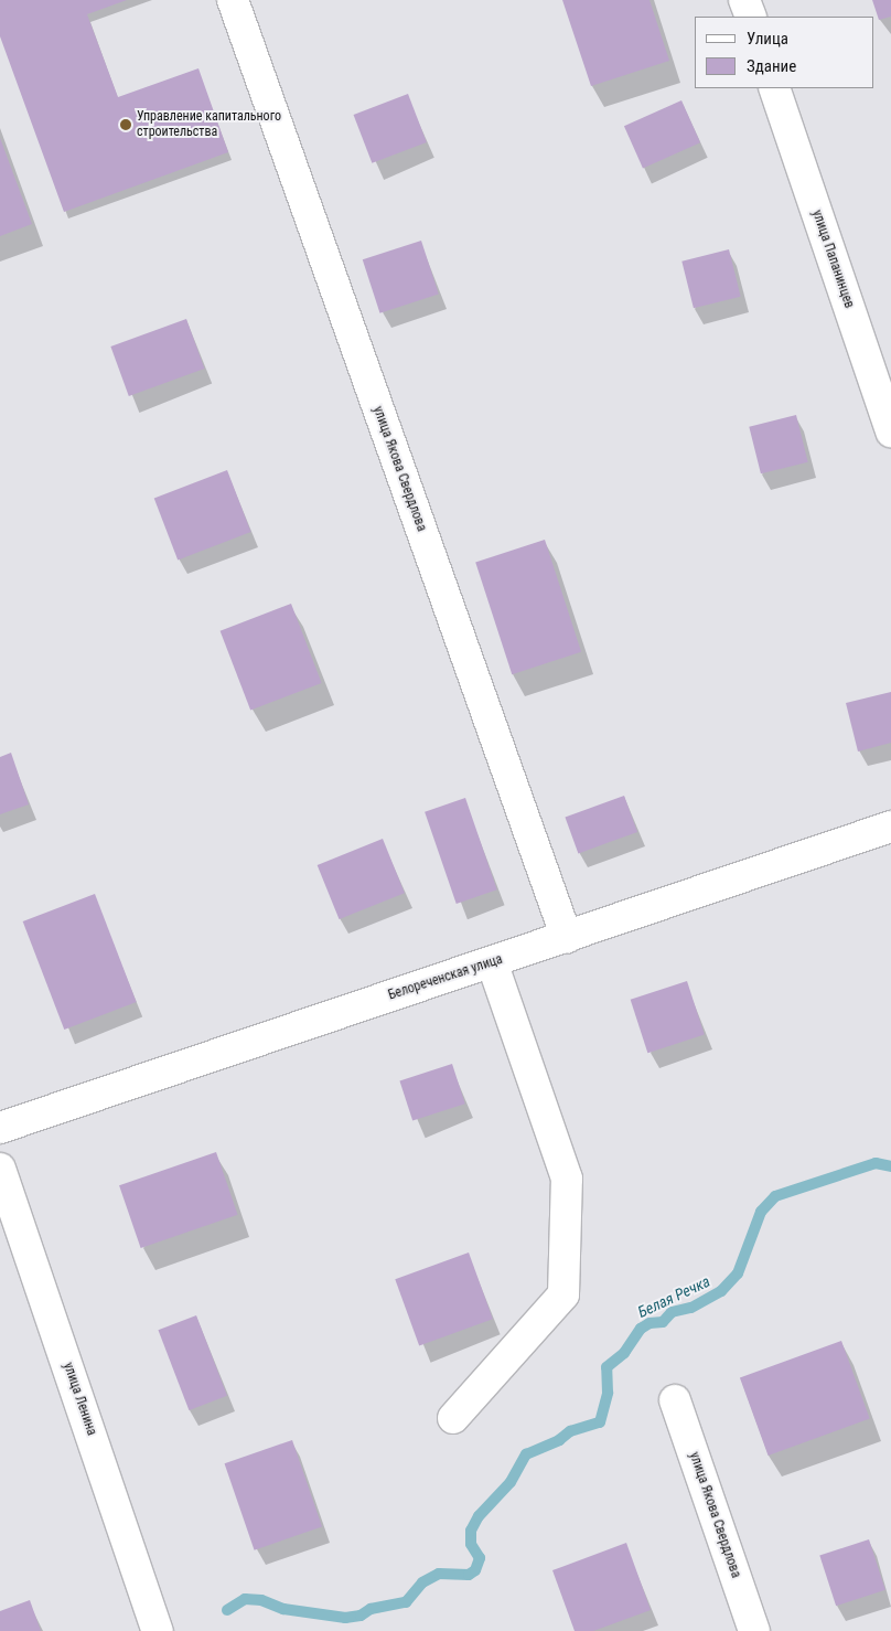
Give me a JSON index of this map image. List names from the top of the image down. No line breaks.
{"streets":{"street":["улица Папанинцев","улица Якова Свердлова","Белореченская улица","улица Ленина"]},"crossings":[["улица Якова Свердлова","Белореченская улица"]],"water":["Белая Речка"],"places":["Управление капитального строительства"],"legend":["Улица","Здание"]}
